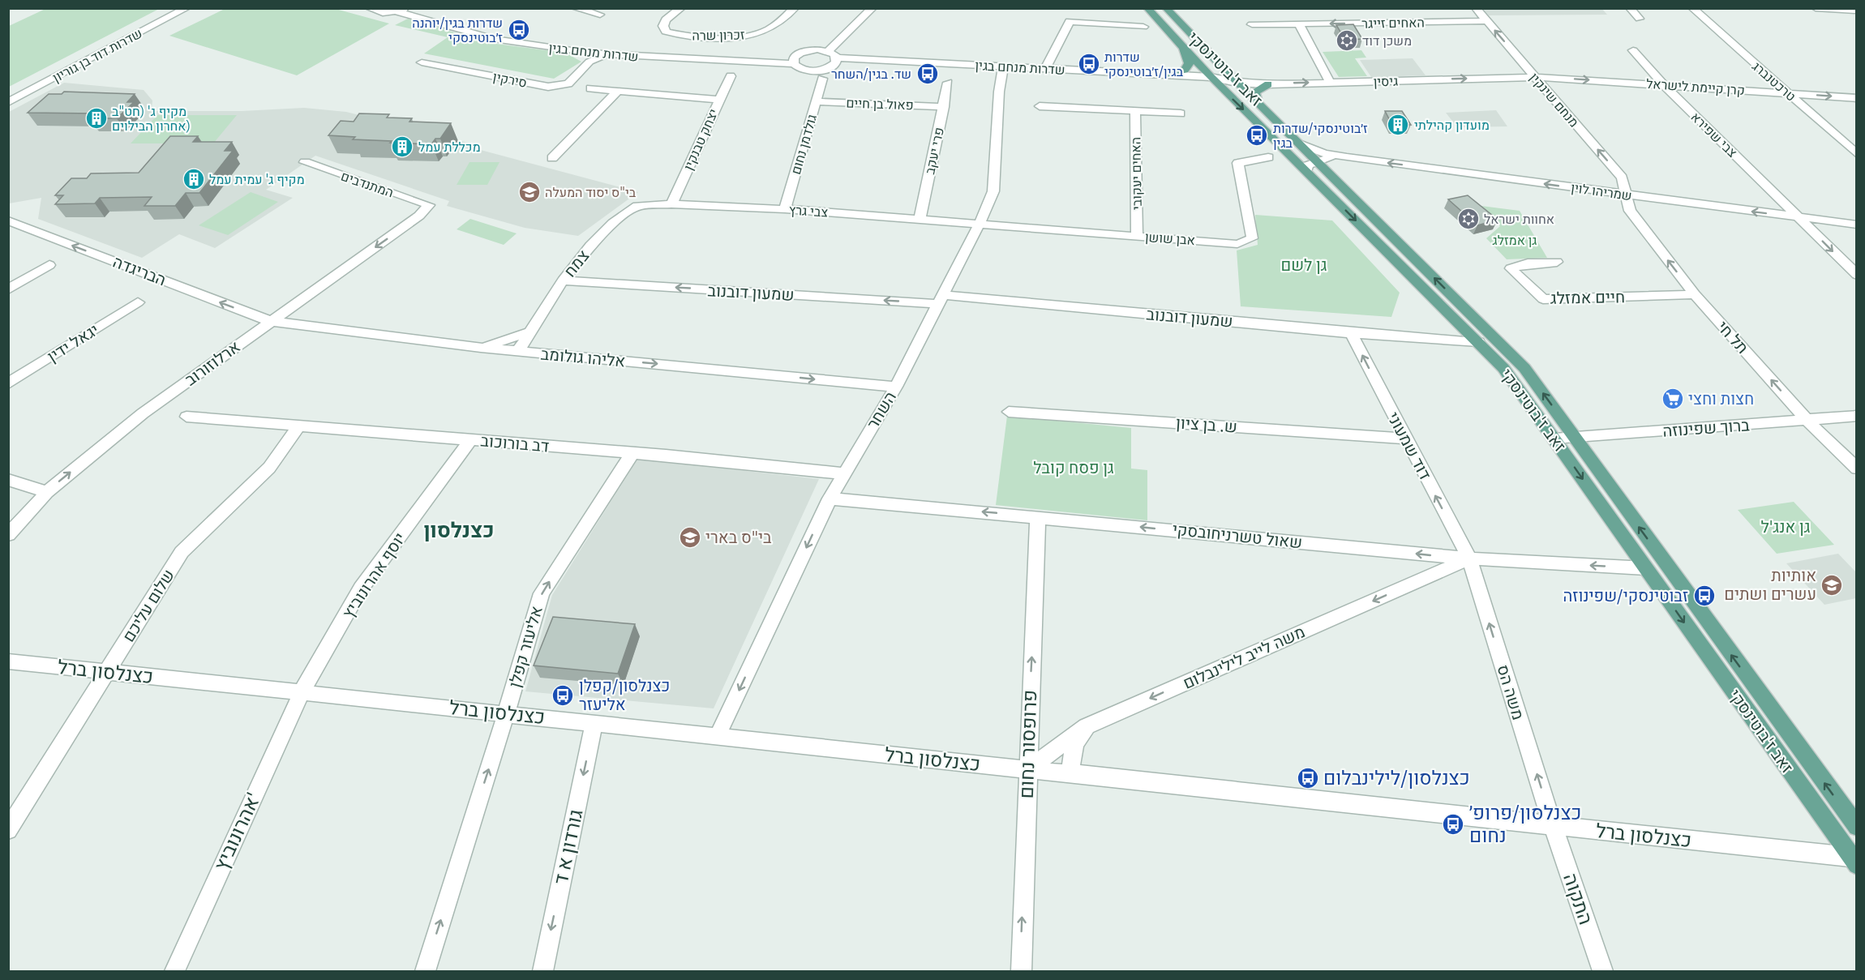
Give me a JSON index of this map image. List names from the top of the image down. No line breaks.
{"streets":{"main road":["זאב ז'בוטינסקי"],"street":["האחים זייגר","זכרון שרה","שדרות מנחם בגין","שדרות דוד בן גוריון","סירקין","גיסין","טרכטנברג","קרן קיימת לישראל","מנחם שינקין","פאול בן חיים","צבי שפירא","יצחק טבנקין","גולדמן נחום","פרי יעקב","האחים יעקובי","המתנדבים","שמריהו לוין","צבי גרץ","אבן שושן","צמח","הבריגדה","שמעון דובנוב","חיים אמזלג","תל חי","יגאל ידין","אליהו גולומב","ארלוזורוב","השחר","ש. בן ציון","ברוך שפינוזה","דב בורוכוב","דוד שמעוני","שאול טשרניחובסקי","יוסף אהרונוביץ","שלום עליכם","אליעזר קפלן","משה לייב לילינבלום","כצנלסון ברל","משה הס","פרופסור נחום","אהרונוביץ'","גורדון א ד","התקוה"]},"crossings":[["האחים זייגר","מנחם שינקין"],["שדרות מנחם בגין","זאב ז'בוטינסקי"],["שדרות מנחם בגין","סירקין"],["שדרות מנחם בגין","גיסין"],["שדרות מנחם בגין","השחר"],["זאב ז'בוטינסקי","גיסין"],["זאב ז'בוטינסקי","שמריהו לוין"],["זאב ז'בוטינסקי","שמעון דובנוב"],["זאב ז'בוטינסקי","ברוך שפינוזה"],["זאב ז'בוטינסקי","שאול טשרניחובסקי"],["זאב ז'בוטינסקי","כצנלסון ברל"],["גיסין","קרן קיימת לישראל"],["גיסין","מנחם שינקין"],["טרכטנברג","קרן קיימת לישראל"],["קרן קיימת לישראל","מנחם שינקין"],["קרן קיימת לישראל","צבי שפירא"],["מנחם שינקין","שמריהו לוין"],["מנחם שינקין","תל חי"],["פאול בן חיים","גולדמן נחום"],["פאול בן חיים","פרי יעקב"],["צבי שפירא","שמריהו לוין"],["יצחק טבנקין","צבי גרץ"],["גולדמן נחום","צבי גרץ"],["פרי יעקב","צבי גרץ"],["האחים יעקובי","אבן שושן"],["המתנדבים","ארלוזורוב"],["שמריהו לוין","תל חי"],["צבי גרץ","אבן שושן"],["צבי גרץ","צמח"],["צבי גרץ","השחר"],["אבן שושן","השחר"],["צמח","שמעון דובנוב"],["צמח","אליהו גולומב"],["הבריגדה","אליהו גולומב"],["הבריגדה","ארלוזורוב"],["שמעון דובנוב","השחר"],["שמעון דובנוב","דוד שמעוני"],["חיים אמזלג","תל חי"],["תל חי","ברוך שפינוזה"],["אליהו גולומב","ארלוזורוב"],["אליהו גולומב","השחר"],["השחר","דב בורוכוב"],["השחר","שאול טשרניחובסקי"],["השחר","כצנלסון ברל"],["ש. בן ציון","דוד שמעוני"],["דב בורוכוב","יוסף אהרונוביץ"],["דב בורוכוב","שלום עליכם"],["דב בורוכוב","אליעזר קפלן"],["דוד שמעוני","שאול טשרניחובסקי"],["דוד שמעוני","משה לייב לילינבלום"],["דוד שמעוני","משה הס"],["שאול טשרניחובסקי","משה לייב לילינבלום"],["שאול טשרניחובסקי","משה הס"],["שאול טשרניחובסקי","פרופסור נחום"],["יוסף אהרונוביץ","כצנלסון ברל"],["יוסף אהרונוביץ","אהרונוביץ'"],["שלום עליכם","כצנלסון ברל"],["אליעזר קפלן","כצנלסון ברל"],["משה לייב לילינבלום","כצנלסון ברל"],["משה לייב לילינבלום","משה הס"],["משה לייב לילינבלום","פרופסור נחום"],["כצנלסון ברל","משה הס"],["כצנלסון ברל","פרופסור נחום"],["כצנלסון ברל","אהרונוביץ'"],["כצנלסון ברל","גורדון א ד"],["כצנלסון ברל","התקוה"],["משה הס","התקוה"]],"one_way":["האחים זייגר","גיסין","קרן קיימת לישראל","מנחם שינקין","שמריהו לוין","הבריגדה","שמעון דובנוב","תל חי","אליהו גולומב","השחר","דוד שמעוני","שאול טשרניחובסקי","אליעזר קפלן","משה לייב לילינבלום","משה הס","פרופסור נחום","גורדון א ד"],"districts":["כצנלסון"],"parks":["גן אמזלג","גן לשם","גן פסח קובל","גן אנג'ל"],"places":{"bus stop":["שדרות בגין/יוהנה ז׳בוטינסקי","שדרות בגין/ז׳בוטינסקי","שד. בגין/השחר","ז׳בוטינסקי/שדרות בגין","זבוטינסקי/שפינוזה","כצנלסון/קפלן אליעזר","כצנלסון/לילינבלום","כצנלסון/פרופ׳ נחום"],"synagogue":["משכן דוד","אחוות ישראל"],"building":["מקיף ג' (חט\"ב אחרון הבילוים)","מועדון קהילתי","מכללת עמל","מקיף ג' עמית עמל"],"school or university":["בי\"ס יסוד המעלה","בי\"ס בארי","אותיות עשרים ושתים"],"supermarket":["חצות וחצי"]}}
